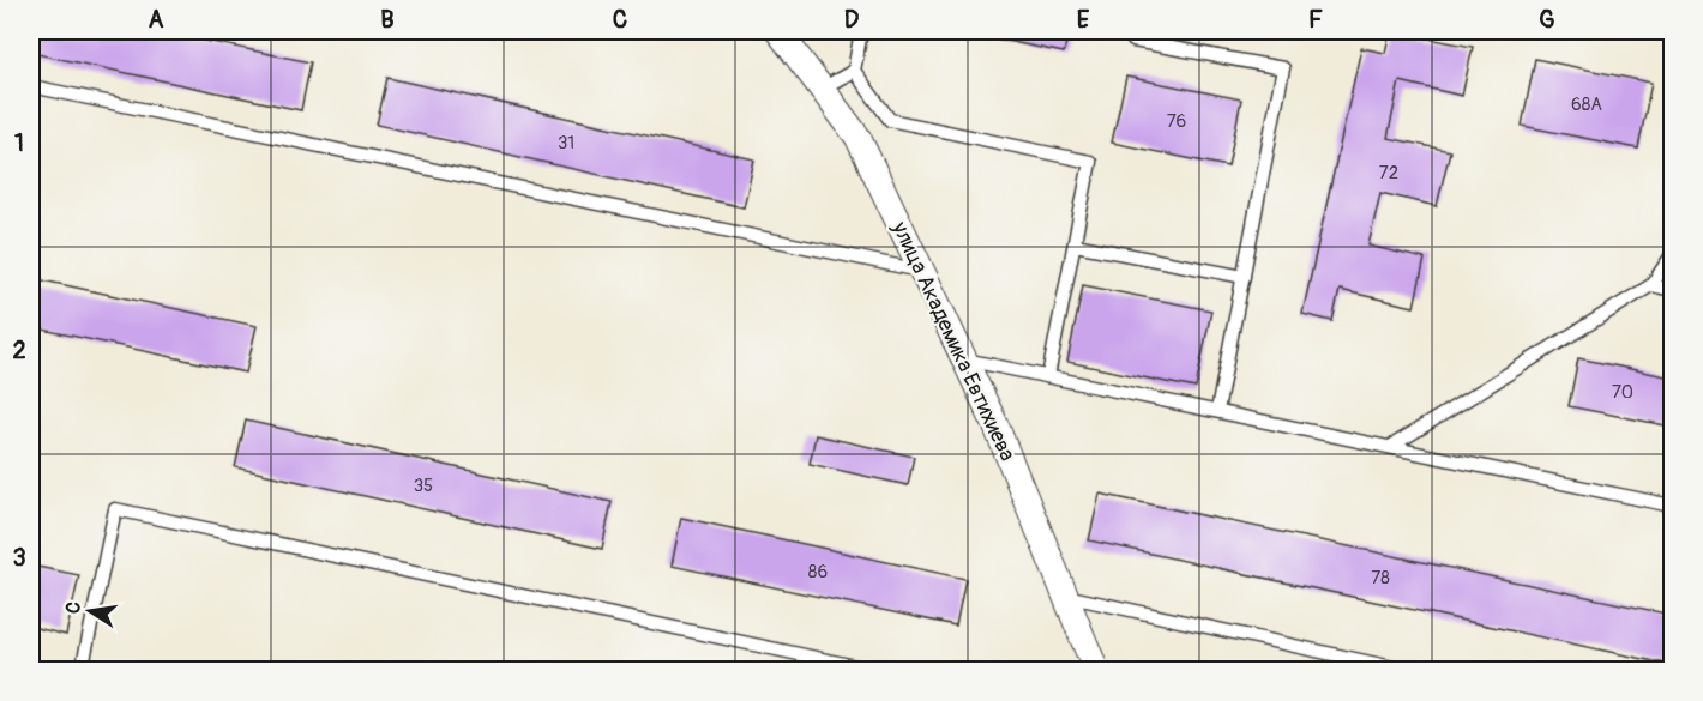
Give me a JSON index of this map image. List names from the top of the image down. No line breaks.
{"streets":{"street":["улица Академика Евтихиева"]},"house_numbers":["68А","76","31","72","70","35","86","78"],"north":"left","grid":{"columns":["A","B","C","D","E","F","G"],"rows":["1","2","3"]}}
